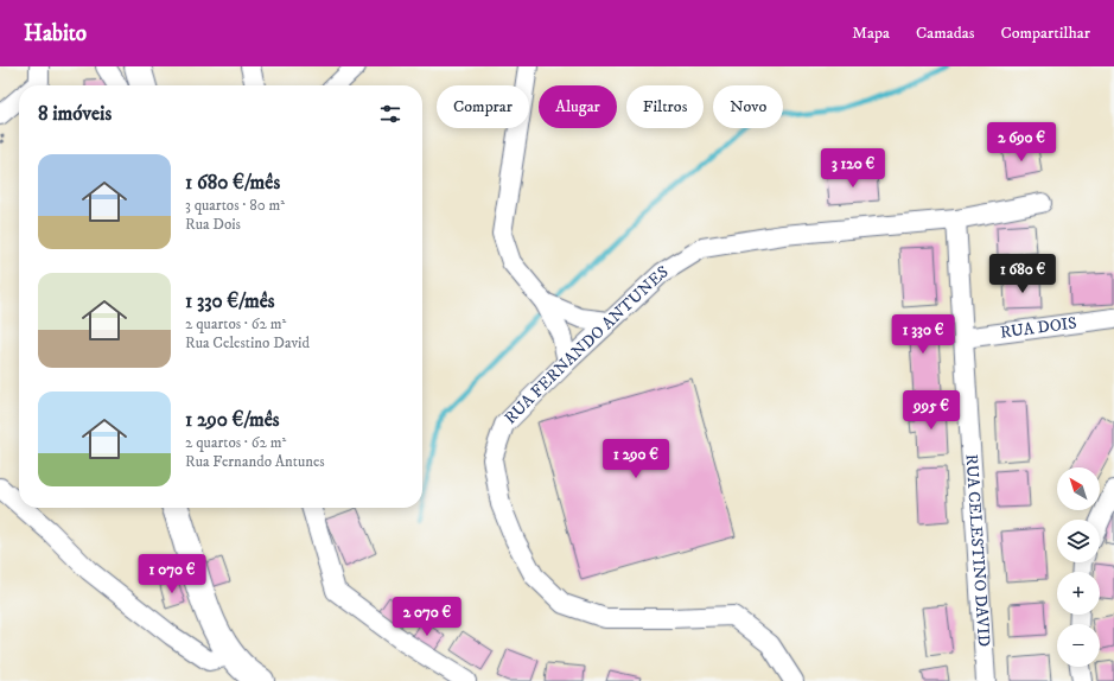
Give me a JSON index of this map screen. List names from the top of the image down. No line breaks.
{"streets":{"street":["RUA DOIS","RUA FERNANDO ANTUNES","RUA CELESTINO DAVID"]},"crossings":[["RUA DOIS","RUA CELESTINO DAVID"],["RUA FERNANDO ANTUNES","RUA CELESTINO DAVID"]],"north":"top left","page":{"header":"Habito","nav":["Mapa","Camadas","Compartilhar"],"chip":["Comprar","Alugar","Filtros","Novo"],"heading":"8 imóveis","price":["2 690 €","3 120 €","1 680 €","1 330 €","995 €","1 290 €","1 070 €","2 070 €"],"list":[{"name":"1 680 €/mês","note":"3 quartos · 80 m² · Rua Dois"},{"name":"1 330 €/mês","note":"2 quartos · 62 m² · Rua Celestino David"},{"name":"1 290 €/mês","note":"2 quartos · 62 m² · Rua Fernando Antunes"}],"map_buttons":["+","−"]}}
